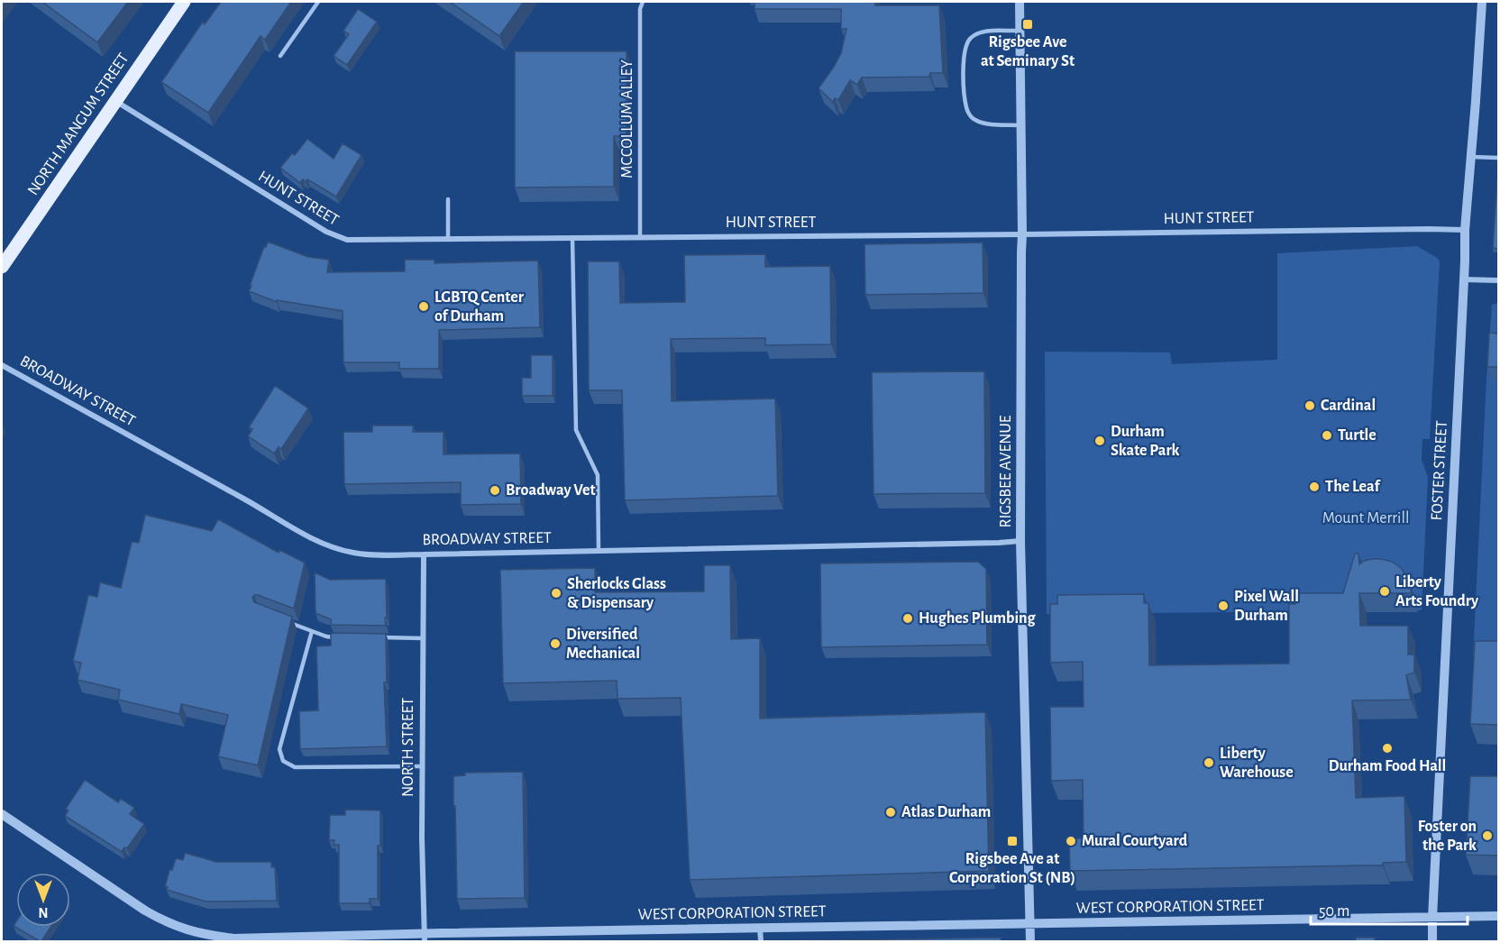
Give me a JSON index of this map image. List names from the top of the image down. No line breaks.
{"streets":{"main road":["NORTH MANGUM STREET"],"street":["HUNT STREET","BROADWAY STREET","FOSTER STREET","RIGSBEE AVENUE","NORTH STREET","WEST CORPORATION STREET"],"lane":["MCCOLLUM ALLEY"]},"crossings":[["MCCOLLUM ALLEY","HUNT STREET"],["NORTH MANGUM STREET","HUNT STREET"],["HUNT STREET","FOSTER STREET"],["HUNT STREET","RIGSBEE AVENUE"],["BROADWAY STREET","RIGSBEE AVENUE"],["BROADWAY STREET","NORTH STREET"],["FOSTER STREET","WEST CORPORATION STREET"],["RIGSBEE AVENUE","WEST CORPORATION STREET"],["NORTH STREET","WEST CORPORATION STREET"]],"parks":["Mount Merrill"],"places":{"transit":["Rigsbee Ave at Seminary St","Rigsbee Ave at Corporation St (NB)"],"other":["LGBTQ Center of Durham","Cardinal","Turtle","Durham Skate Park","The Leaf","Broadway Vet","Liberty Arts Foundry","Sherlocks Glass & Dispensary","Pixel Wall Durham","Hughes Plumbing","Diversified Mechanical","Durham Food Hall","Liberty Warehouse","Atlas Durham","Foster on the Park","Mural Courtyard"]},"scale_bar":"50 m","north":"bottom"}
